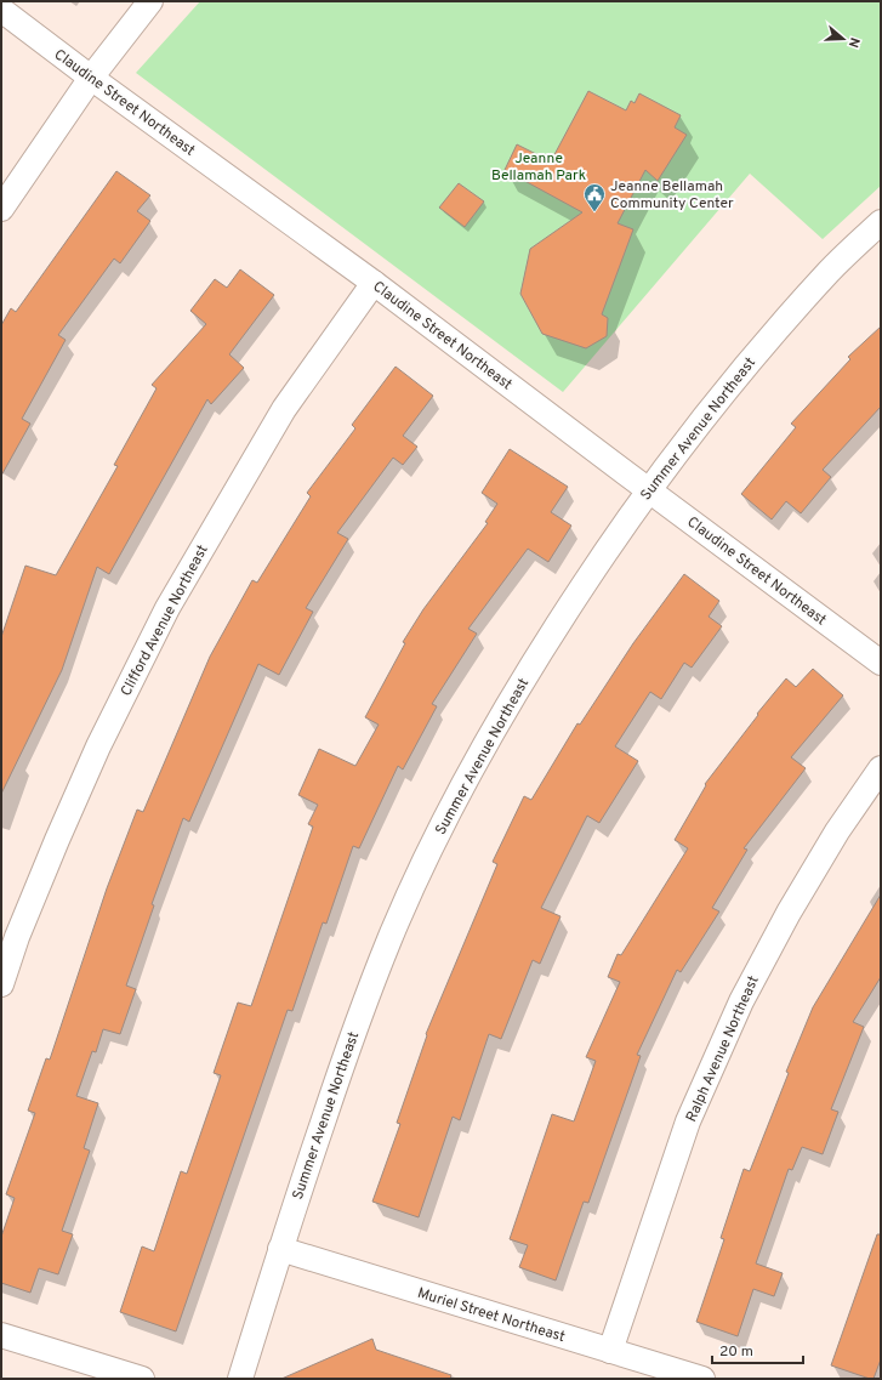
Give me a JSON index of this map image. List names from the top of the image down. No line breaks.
{"streets":{"street":["Claudine Street Northeast","Summer Avenue Northeast","Clifford Avenue Northeast","Ralph Avenue Northeast","Muriel Street Northeast"]},"crossings":[["Claudine Street Northeast","Summer Avenue Northeast"],["Claudine Street Northeast","Clifford Avenue Northeast"],["Summer Avenue Northeast","Muriel Street Northeast"],["Ralph Avenue Northeast","Muriel Street Northeast"]],"parks":["Jeanne Bellamah Park"],"places":{"public building":["Jeanne Bellamah Community Center"]},"scale_bar":"20 m","north":"right"}
